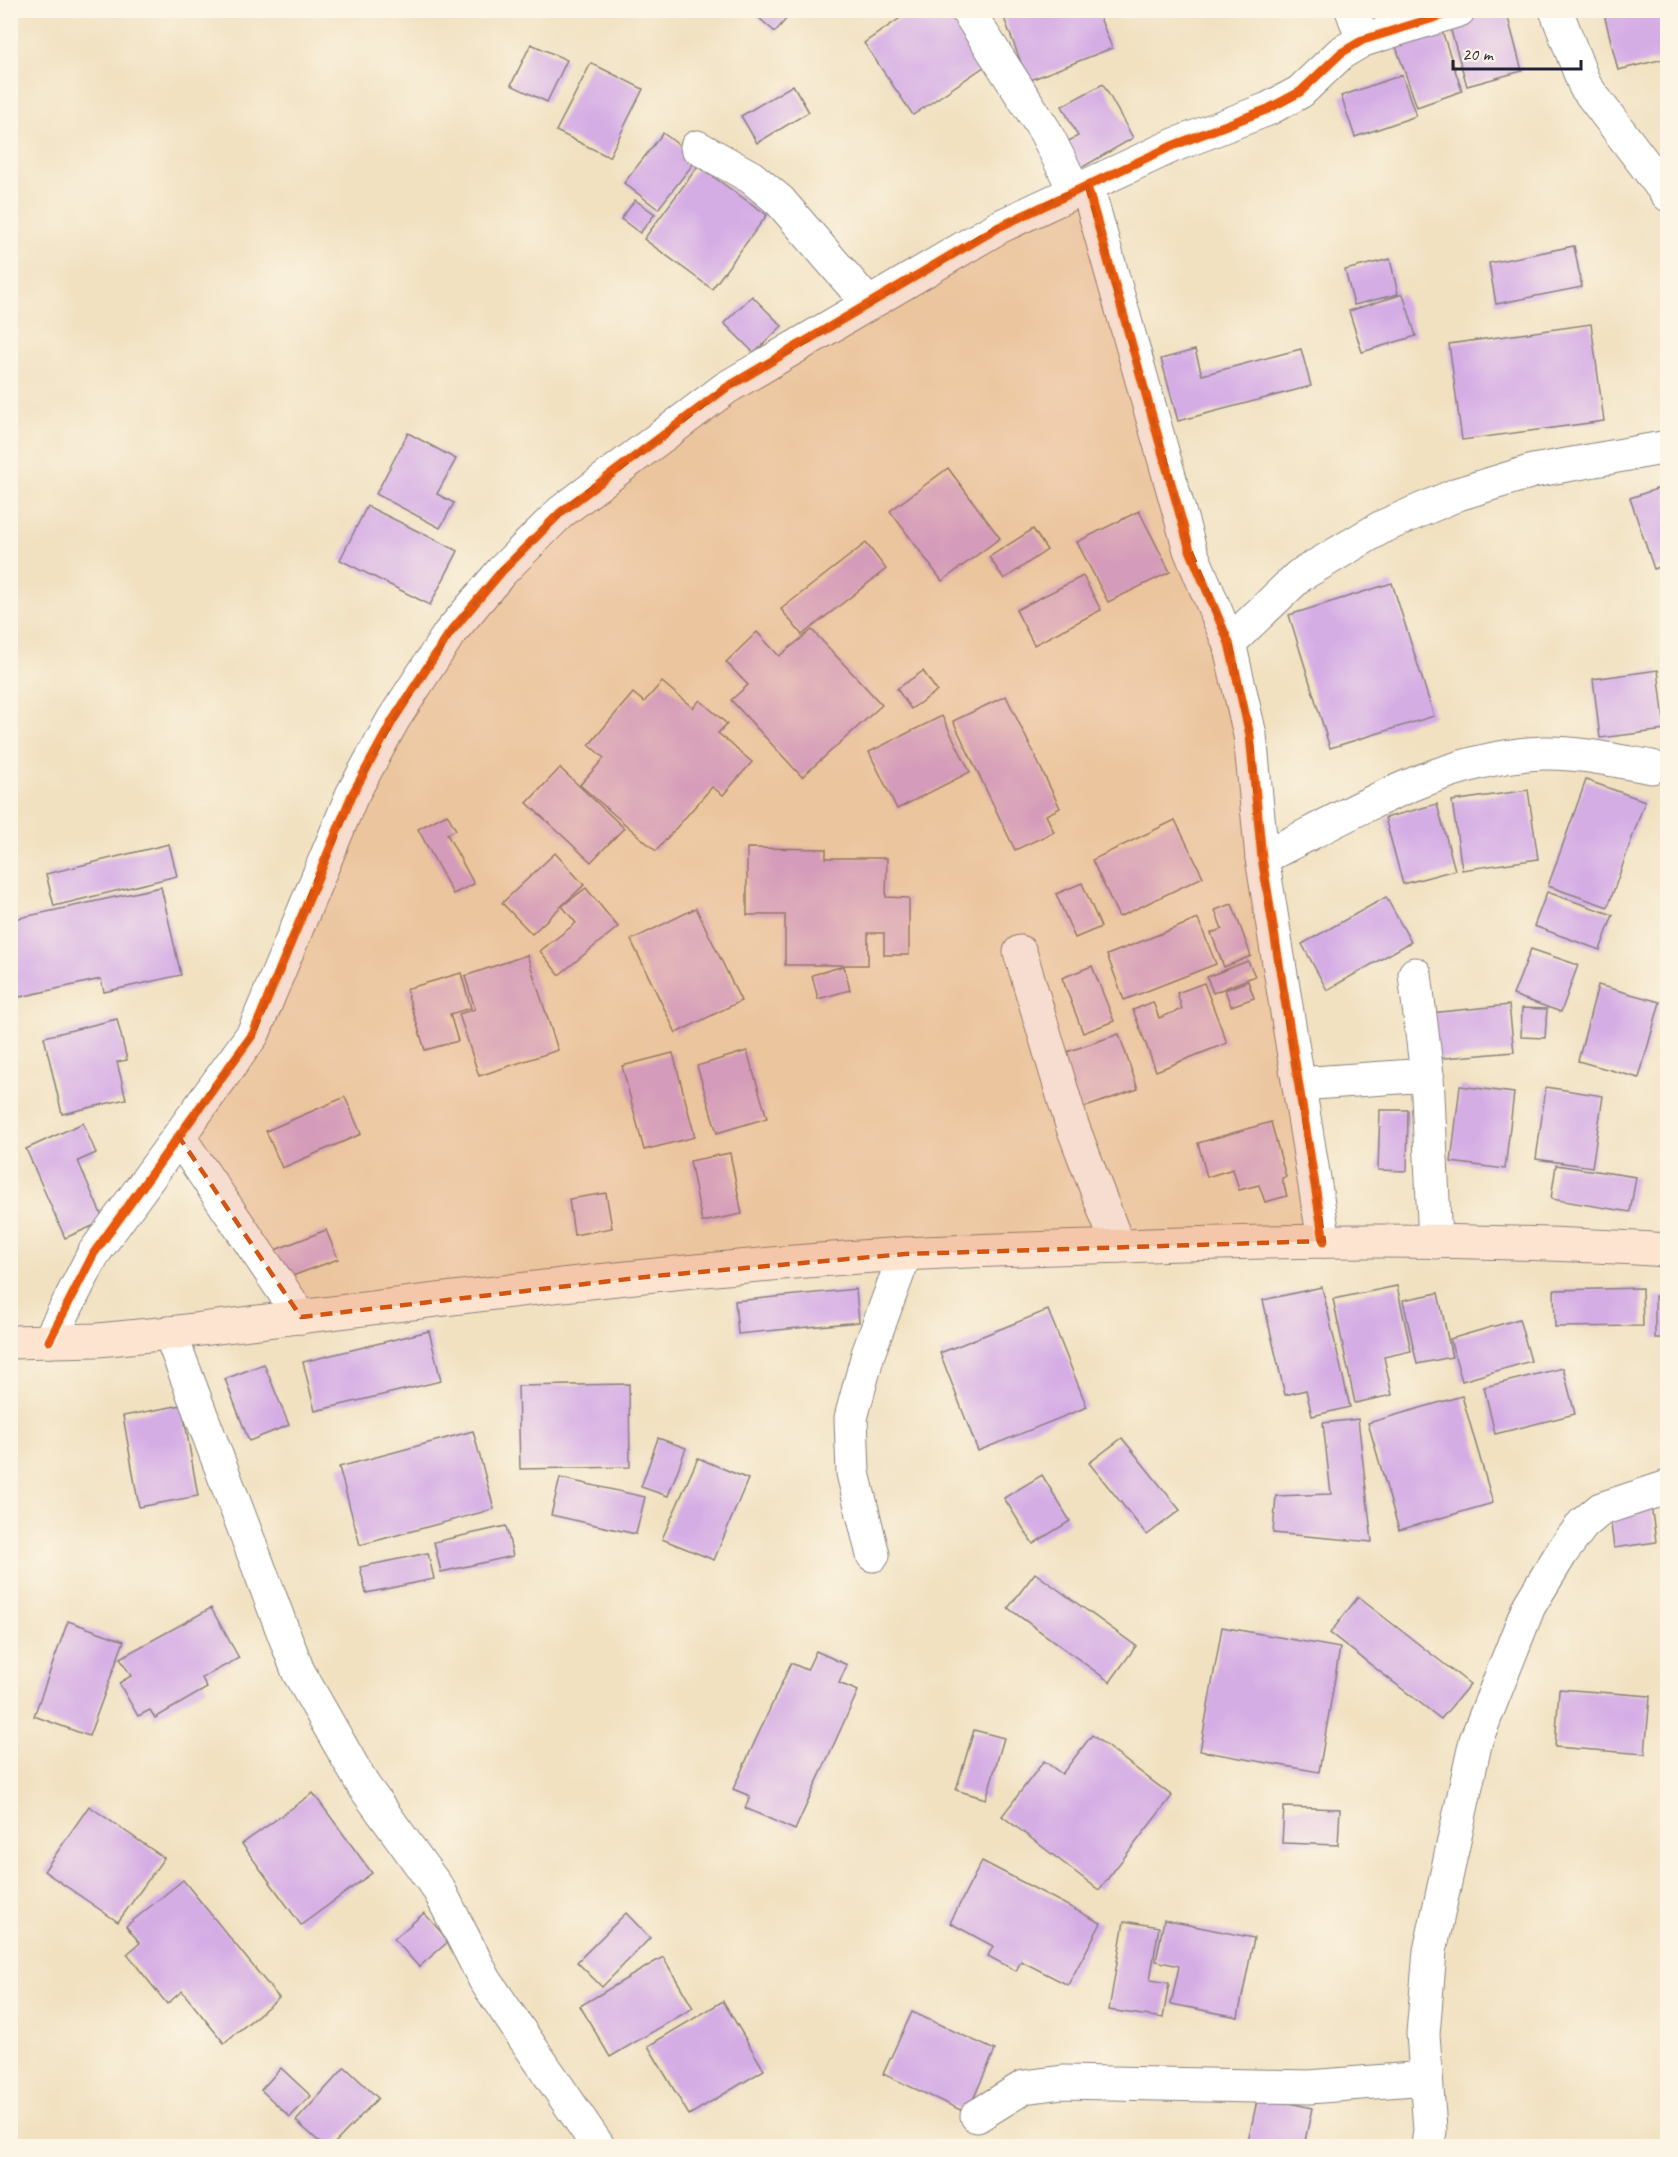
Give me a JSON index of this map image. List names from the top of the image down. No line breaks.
{"scale_bar":"20 m"}
